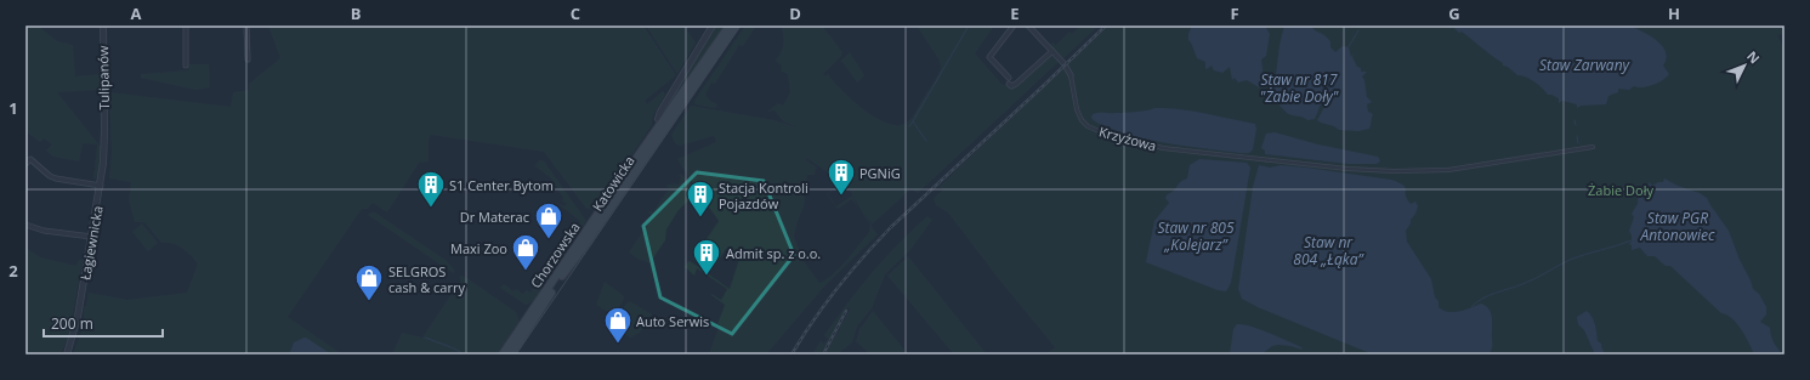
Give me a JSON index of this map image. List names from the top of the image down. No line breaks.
{"streets":{"main road":["Katowicka","Chorzowska"],"street":["Tulipanów","Krzyżowa","Łagiewnicka"]},"crossings":[["Tulipanów","Łagiewnicka"],["Katowicka","Chorzowska"]],"water":["Staw Zarwany","Staw nr 817 \"Żabie Doły\"","Staw PGR Antonowiec","Staw nr 805 „Kolejarz”","Staw nr 804 „Łąka”"],"parks":["Żabie Doły"],"places":{"building":["PGNiG","S1 Center Bytom","Stacja Kontroli Pojazdów","Admit sp. z o.o."],"shop":["Dr Materac","Maxi Zoo","SELGROS cash & carry","Auto Serwis"]},"scale_bar":"200 m","north":"top right","grid":{"columns":["A","B","C","D","E","F","G","H"],"rows":["1","2"]}}
